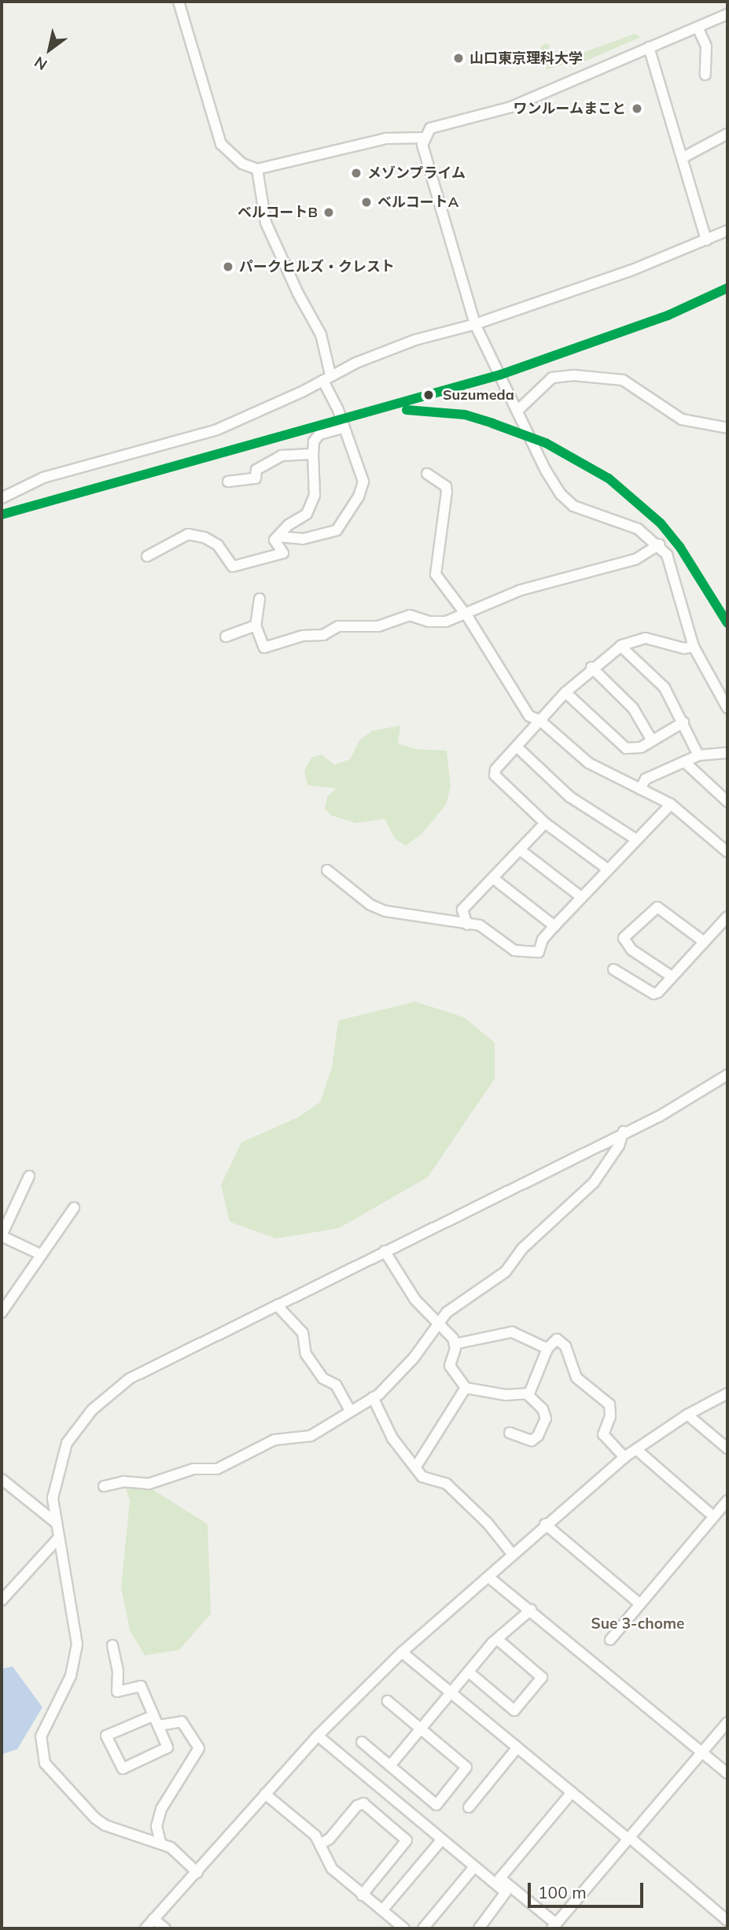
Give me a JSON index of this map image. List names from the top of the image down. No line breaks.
{"districts":["Sue 3-chome"],"places":["山口東京理科大学","ワンルームまこと","メゾンプライム","ベルコートA","ベルコートB","パークヒルズ・クレスト","Suzumeda"],"scale_bar":"100 m","north":"bottom left"}
